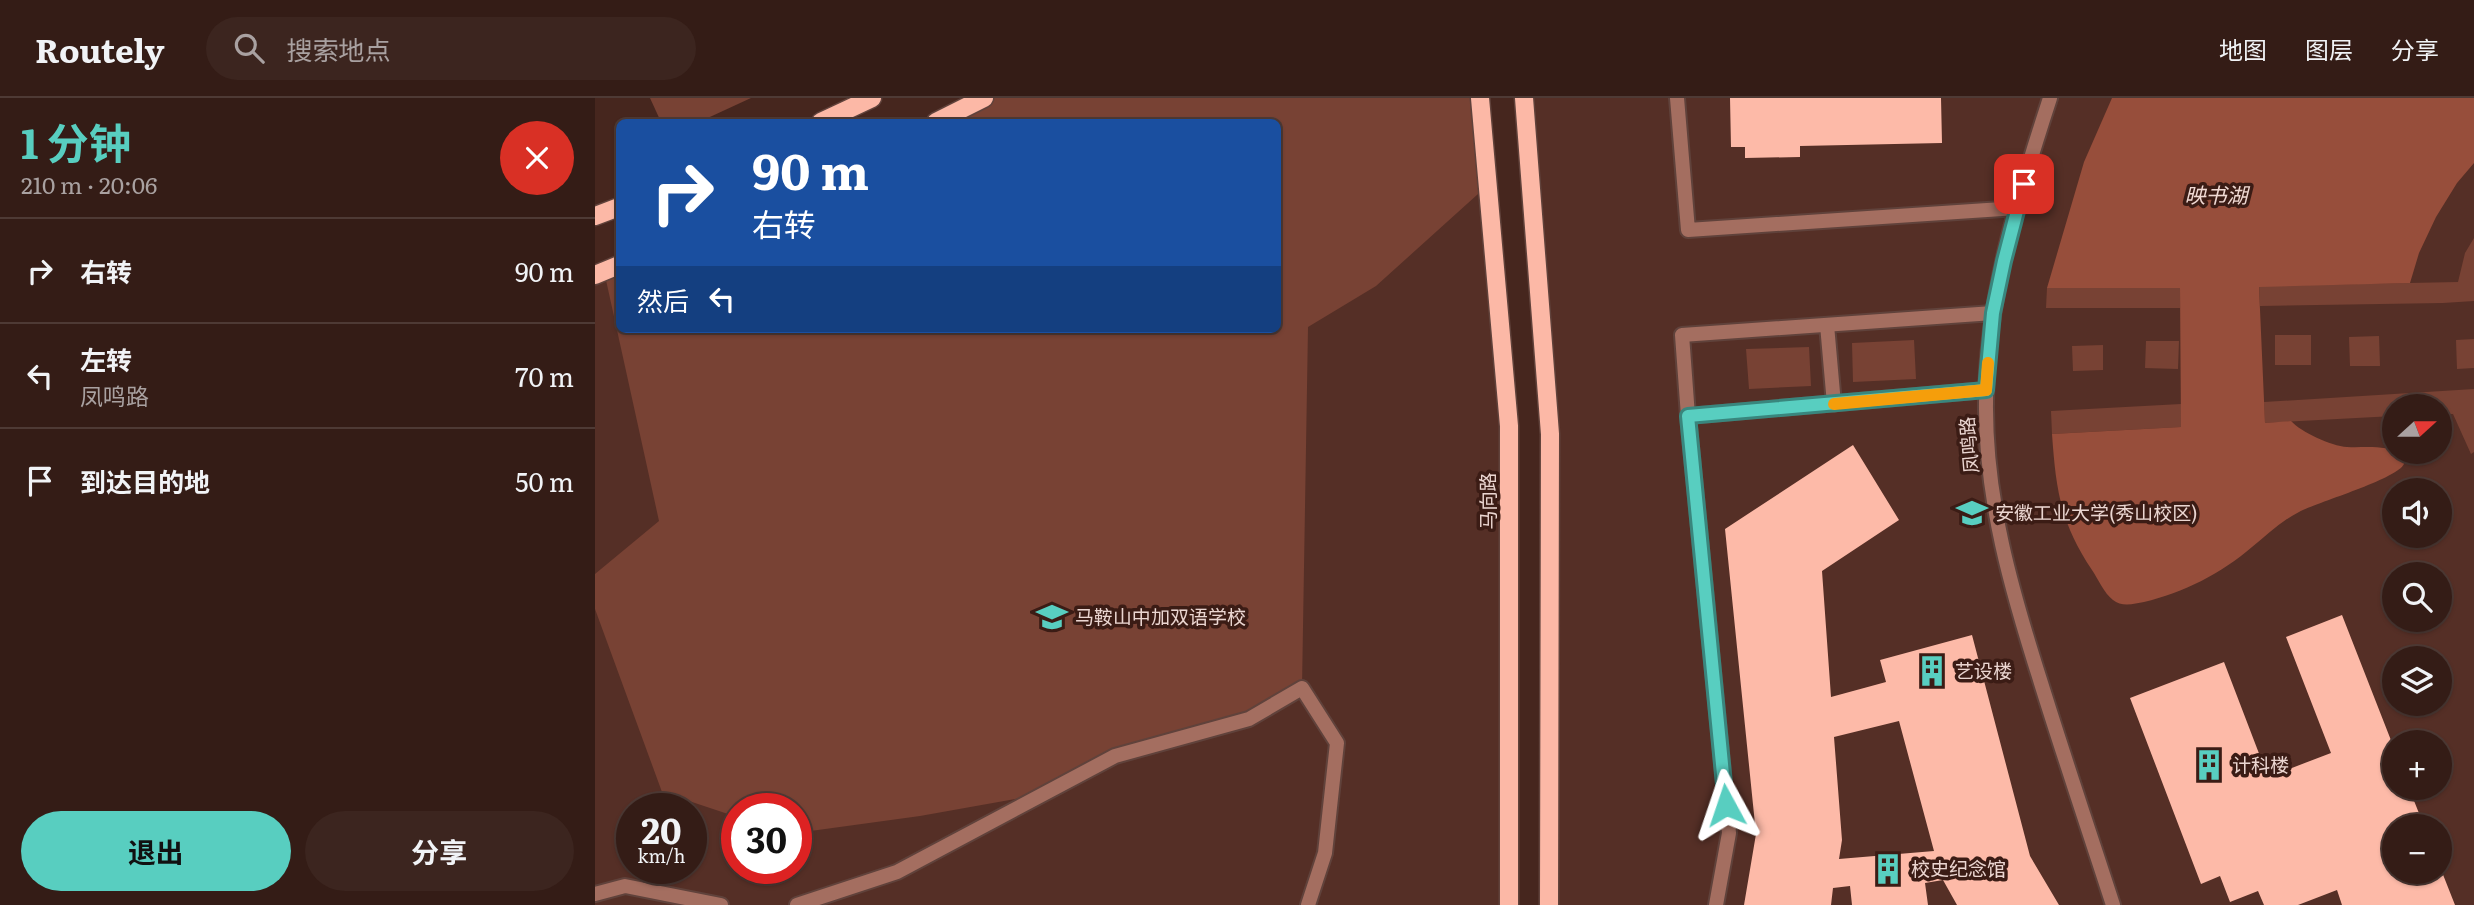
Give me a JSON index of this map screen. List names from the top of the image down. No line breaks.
{"streets":{"main road":["马向路"],"street":["凤鸣路"]},"water":["映书湖"],"places":{"school or university":["安徽工业大学(秀山校区)","马鞍山中加双语学校"],"building":["艺设楼","计科楼","校史纪念馆"]},"north":"right","page":{"header":"Routely","search":"搜索地点","nav":["地图","图层","分享"],"heading":["1 分钟","210 m · 20:06"],"turn":["90 m","右转"],"list":[{"name":"右转","value":"90 m"},{"name":"左转","note":"凤鸣路","value":"70 m"},{"name":"到达目的地","value":"50 m"}],"then":"然后","map_buttons":["+","−"],"speed":"20 km/h","limit":"30","buttons":["退出","分享"]}}
